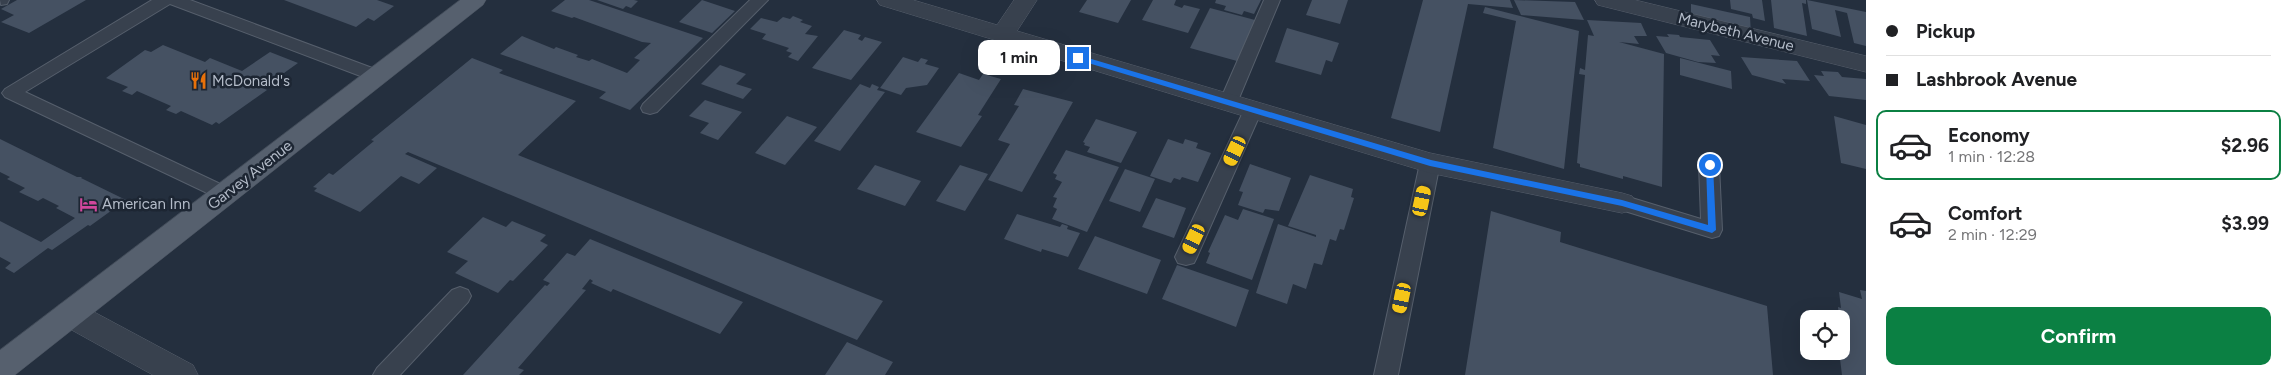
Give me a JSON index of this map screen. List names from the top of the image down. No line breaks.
{"streets":{"main road":["Garvey Avenue"],"street":["Marybeth Avenue"]},"places":{"restaurant":["McDonald's"],"hotel":["American Inn"]},"page":{"banner":["Pickup","Lashbrook Avenue"],"bubble":"1 min","list":[{"name":"Economy","note":"1 min · 12:28","value":"$2.96"},{"name":"Comfort","note":"2 min · 12:29","value":"$3.99"}],"buttons":"Confirm"}}
